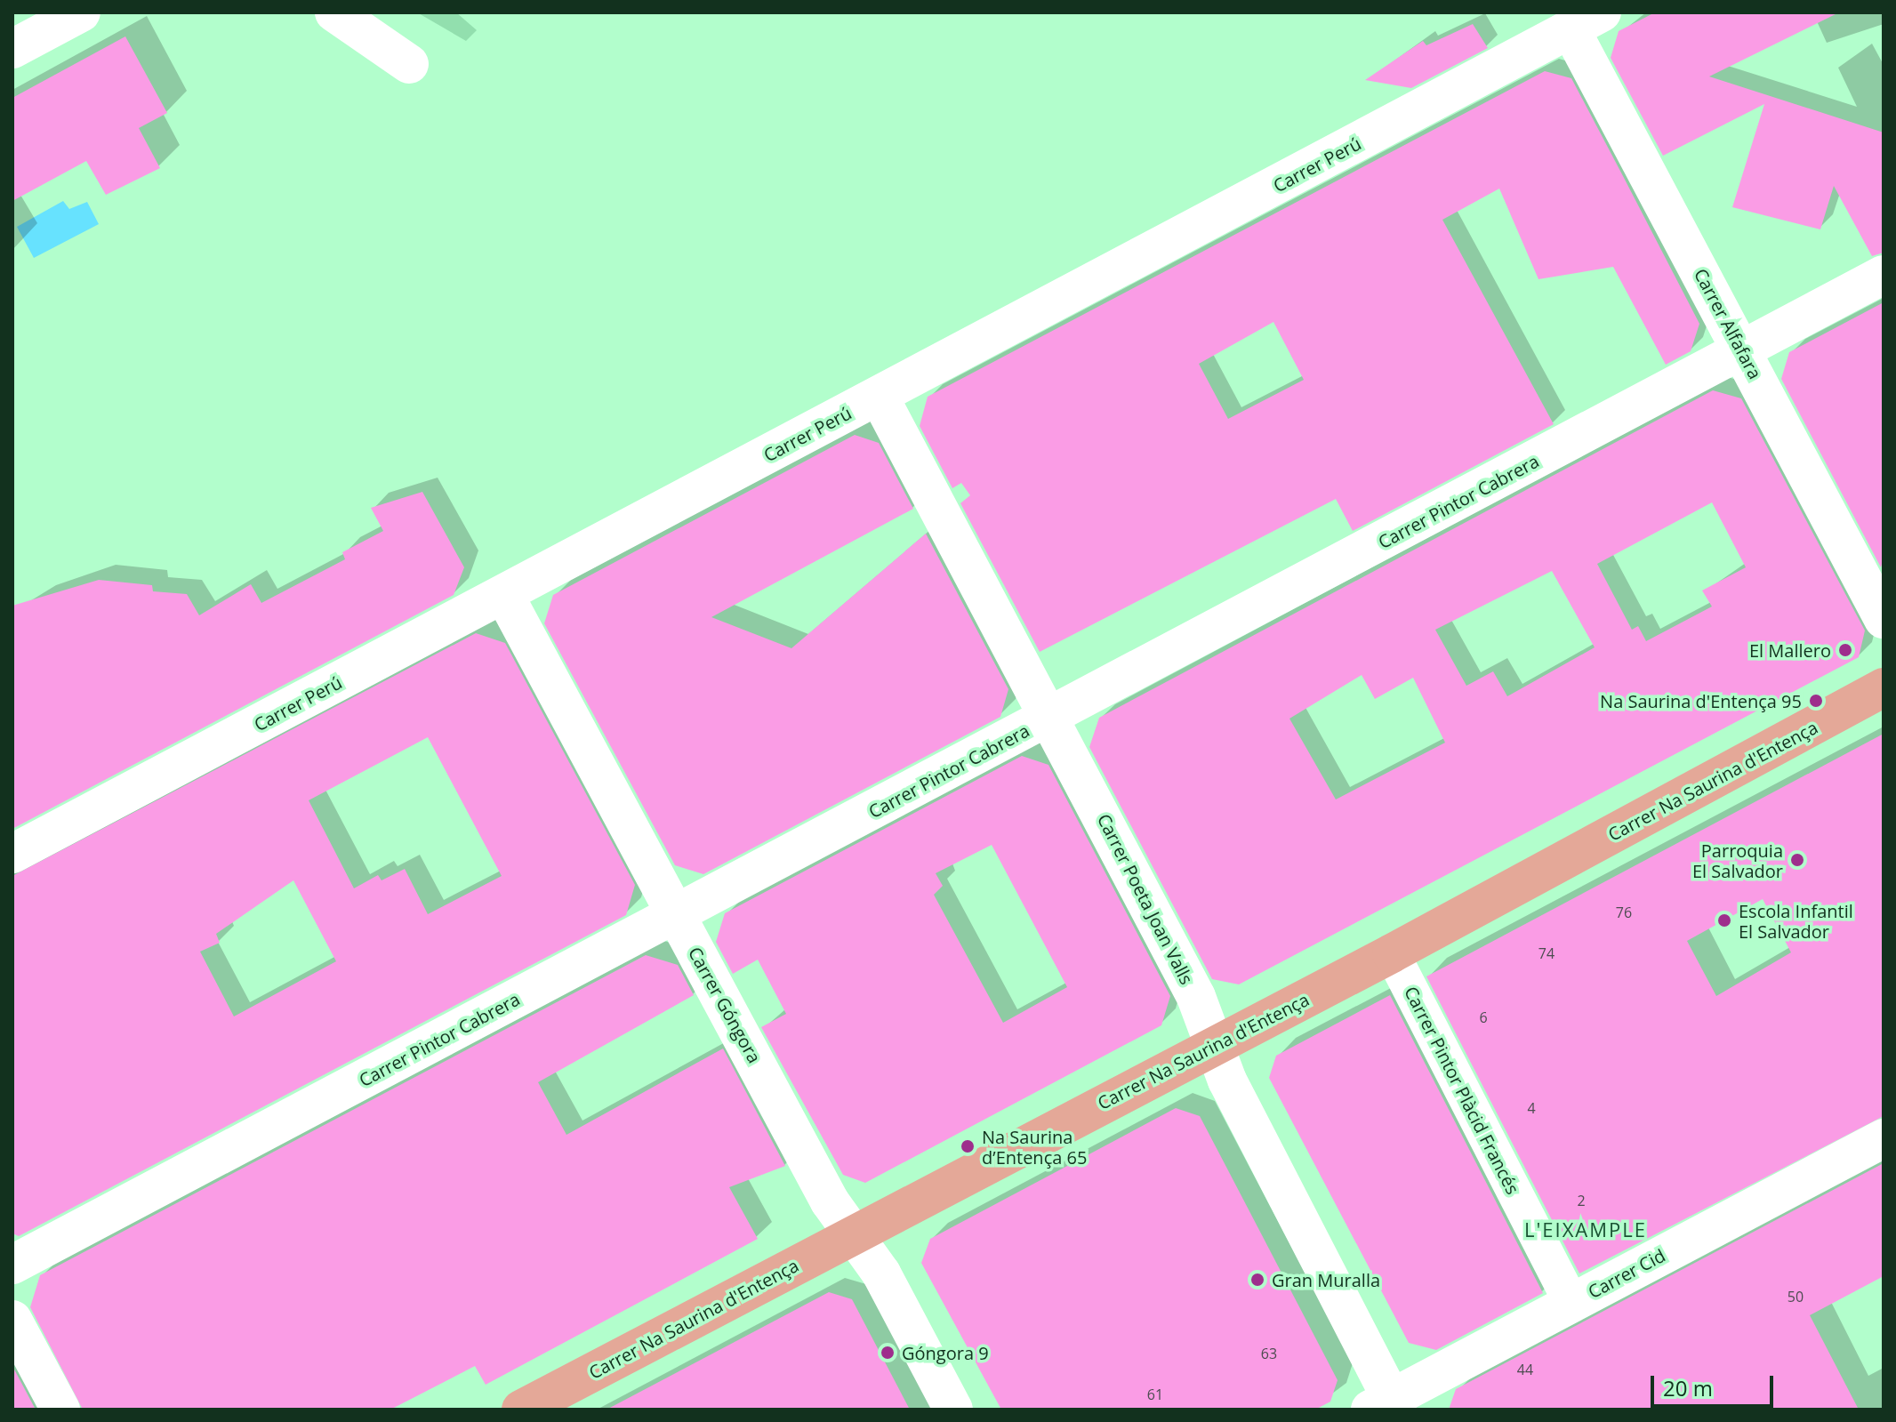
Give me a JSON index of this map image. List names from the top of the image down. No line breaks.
{"streets":{"main road":["Carrer Na Saurina d'Entença"],"street":["Carrer Perú","Carrer Alfafara","Carrer Pintor Cabrera","Carrer Poeta Joan Valls","Carrer Góngora","Carrer Pintor Plàcid Francés","Carrer Cid"]},"crossings":[["Carrer Perú","Carrer Alfafara"],["Carrer Perú","Carrer Poeta Joan Valls"],["Carrer Perú","Carrer Góngora"],["Carrer Alfafara","Carrer Pintor Cabrera"],["Carrer Pintor Cabrera","Carrer Poeta Joan Valls"],["Carrer Pintor Cabrera","Carrer Góngora"],["Carrer Na Saurina d'Entença","Carrer Poeta Joan Valls"],["Carrer Na Saurina d'Entença","Carrer Góngora"],["Carrer Na Saurina d'Entença","Carrer Pintor Plàcid Francés"],["Carrer Poeta Joan Valls","Carrer Cid"],["Carrer Pintor Plàcid Francés","Carrer Cid"]],"districts":["L'EIXAMPLE"],"places":["El Mallero","Na Saurina d'Entença 95","Parroquia El Salvador","Escola Infantil El Salvador","Na Saurina d’Entença 65","Gran Muralla","Góngora 9"],"house_numbers":["76","74","6","4","2","50","63","44","61"],"scale_bar":"20 m"}
